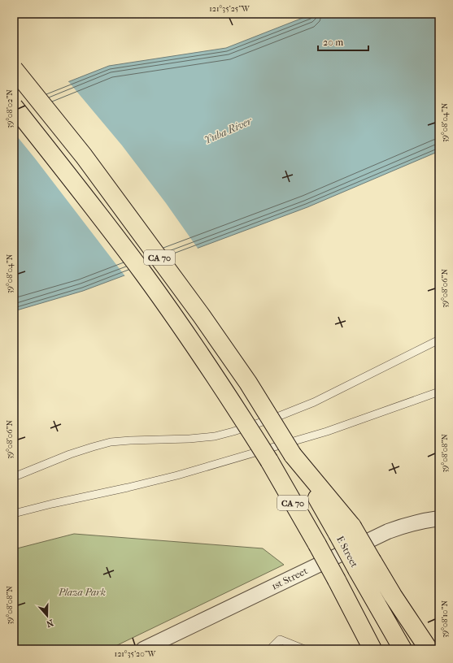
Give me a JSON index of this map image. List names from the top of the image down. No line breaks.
{"streets":{"highway":["CA 70","E Street"],"street":["1st Street"]},"water":["Yuba River"],"parks":["Plaza Park"],"scale_bar":"20 m","north":"bottom","coordinates":["121°35'25\"W","39°08'02\"N","39°08'04\"N","39°08'06\"N","39°08'08\"N","39°08'10\"N","121°35'20\"W"]}
